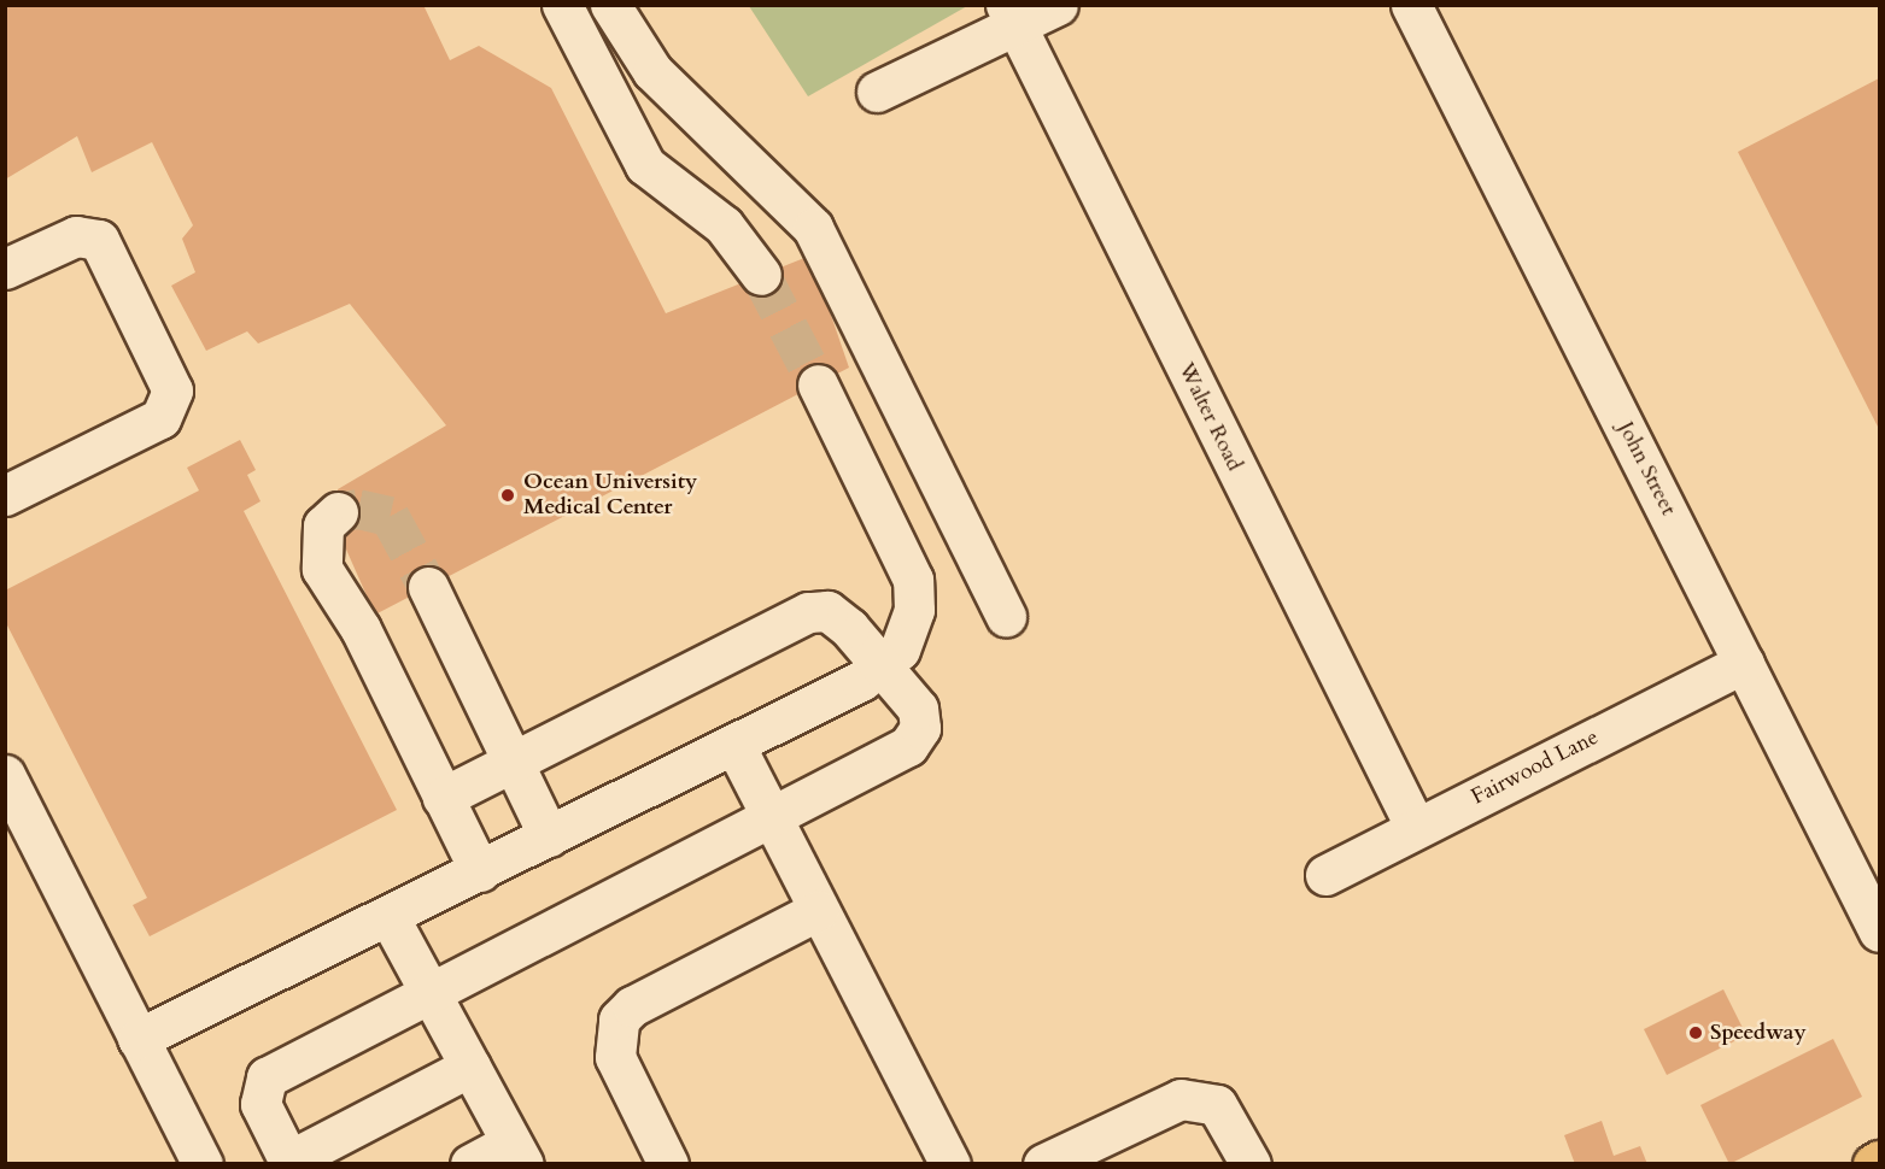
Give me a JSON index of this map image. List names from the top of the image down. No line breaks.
{"streets":{"street":["Walter Road","John Street","Fairwood Lane"]},"crossings":[["Walter Road","Fairwood Lane"],["John Street","Fairwood Lane"]],"places":["Ocean University Medical Center","Speedway"]}
